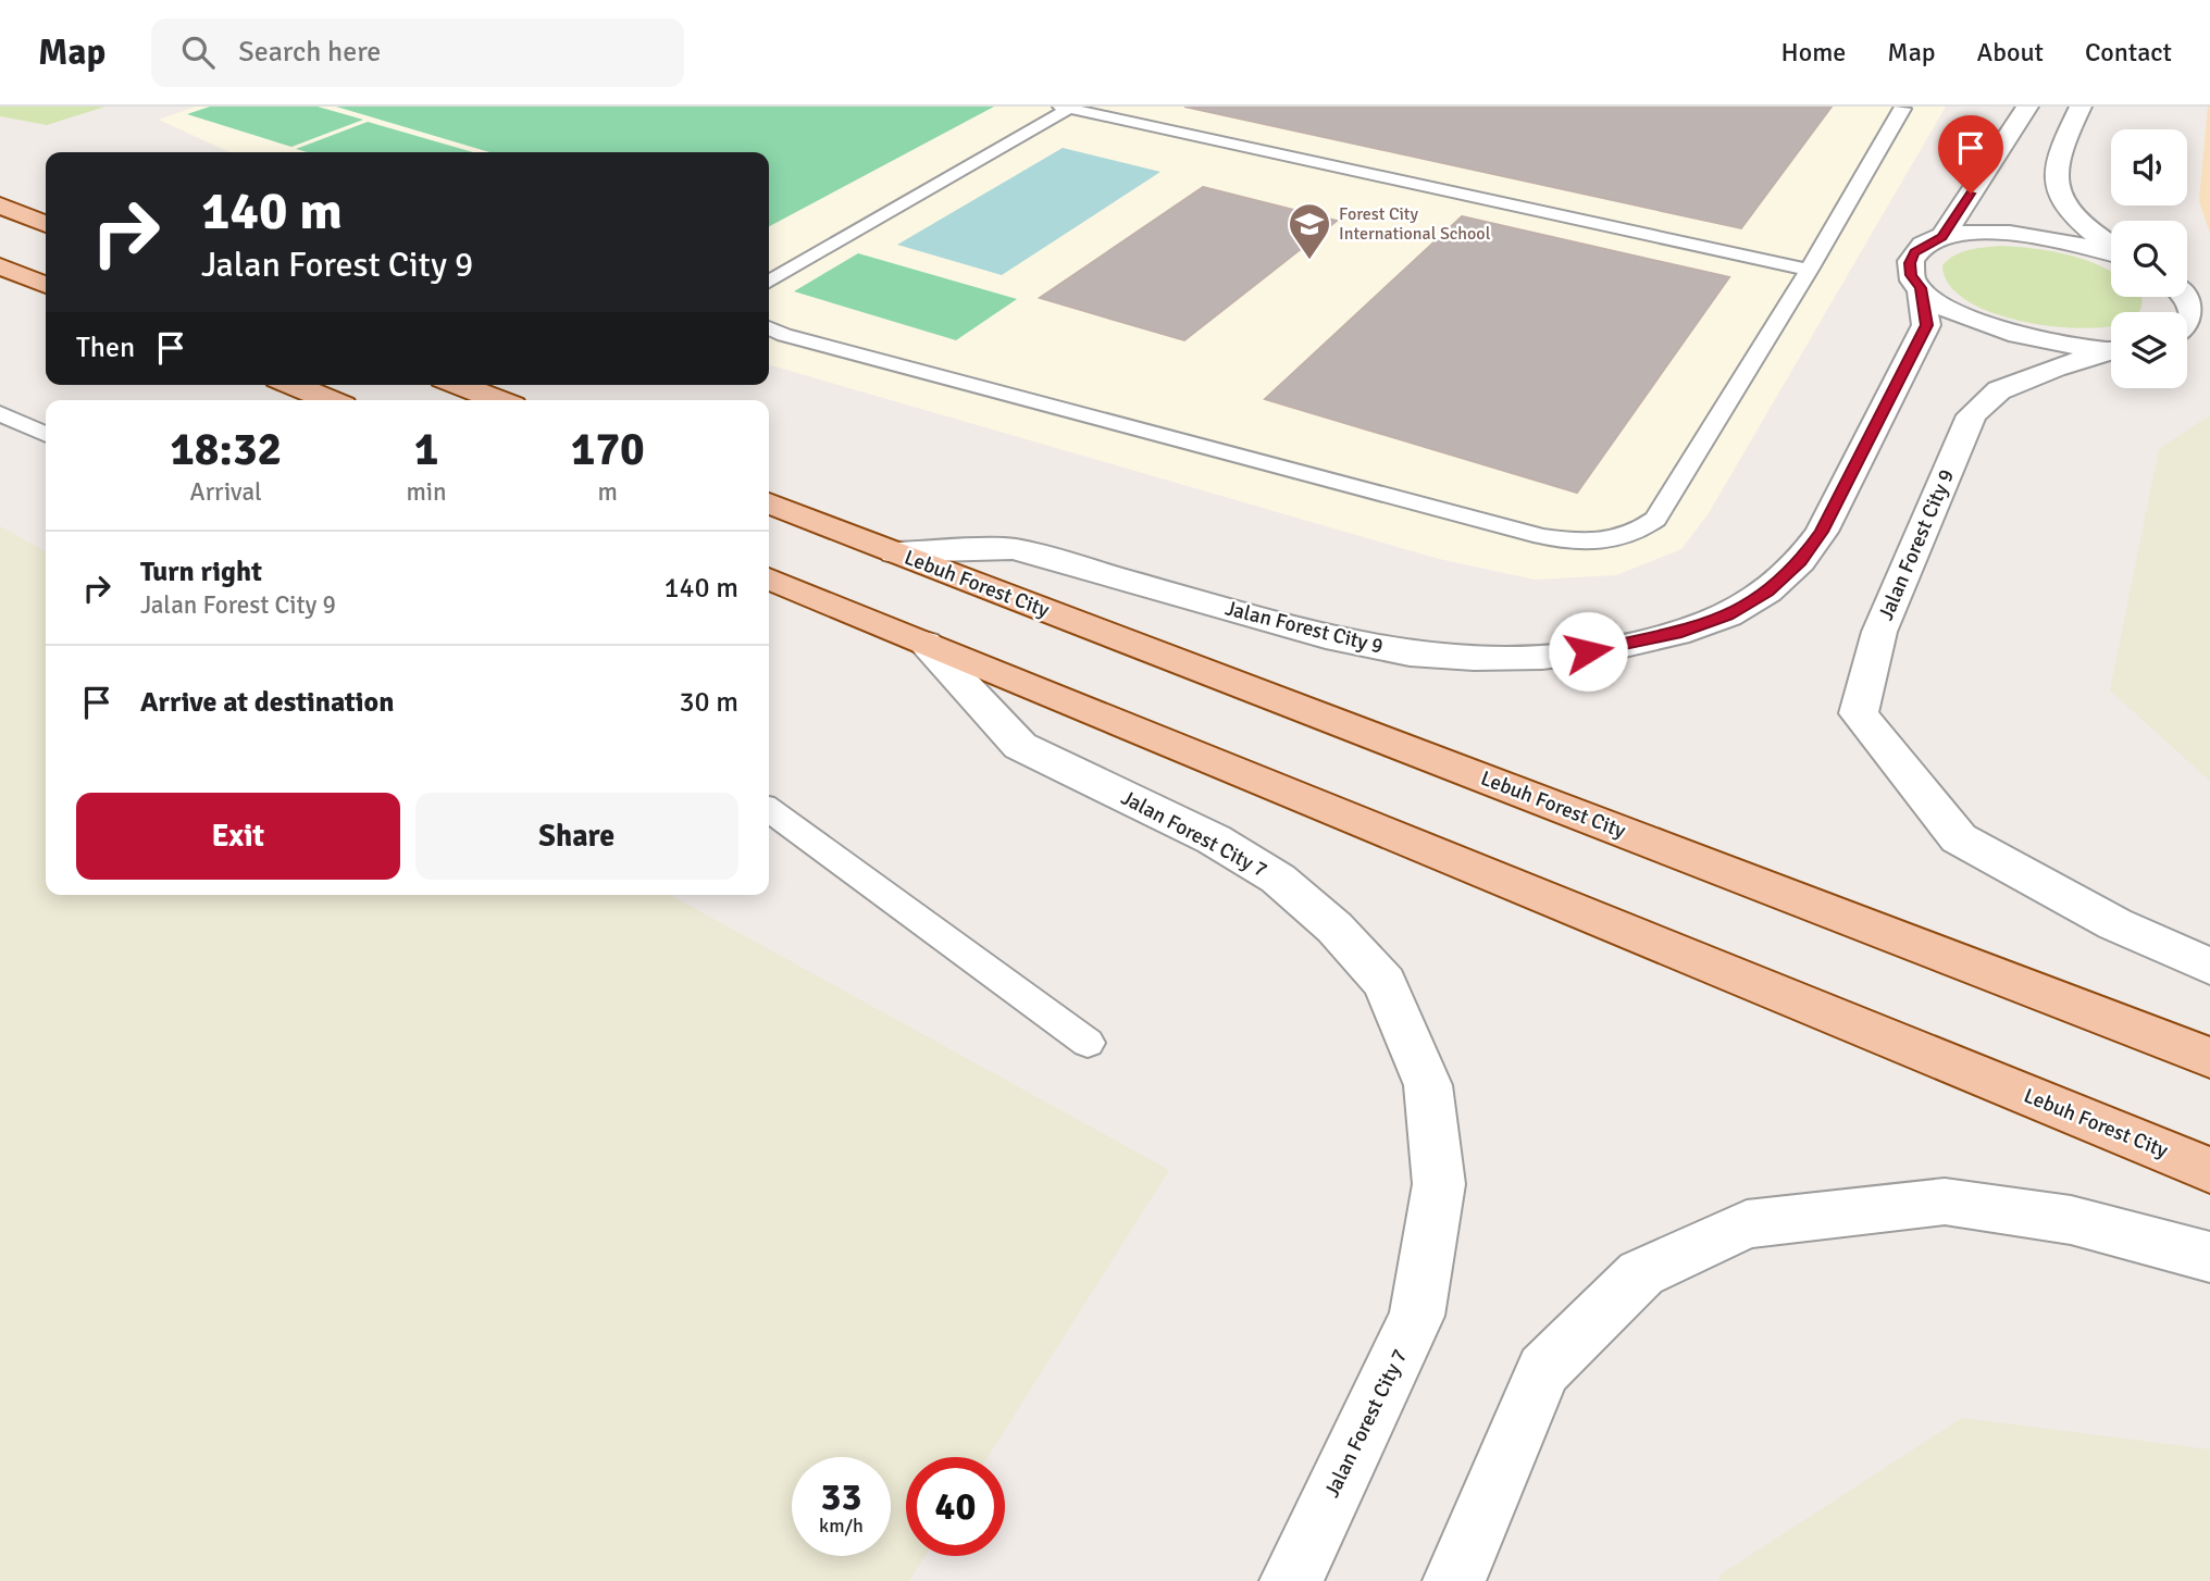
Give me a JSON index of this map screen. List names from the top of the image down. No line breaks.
{"streets":{"main road":["Lebuh Forest City"],"street":["Jalan Forest City 9","Jalan Forest City 7"]},"crossings":[["Jalan Forest City 9","Lebuh Forest City"],["Lebuh Forest City","Jalan Forest City 7"]],"places":{"school or university":["Forest City International School"]},"page":{"header":"Map","search":"Search here","nav":["Home","Map","About","Contact"],"turn":["140 m","Jalan Forest City 9"],"then":"Then","eta":["18:32","Arrival","1","min","170","m"],"list":[{"name":"Turn right","note":"Jalan Forest City 9","value":"140 m"},{"name":"Arrive at destination","value":"30 m"}],"buttons":["Exit","Share"],"speed":"33 km/h","limit":"40"}}
